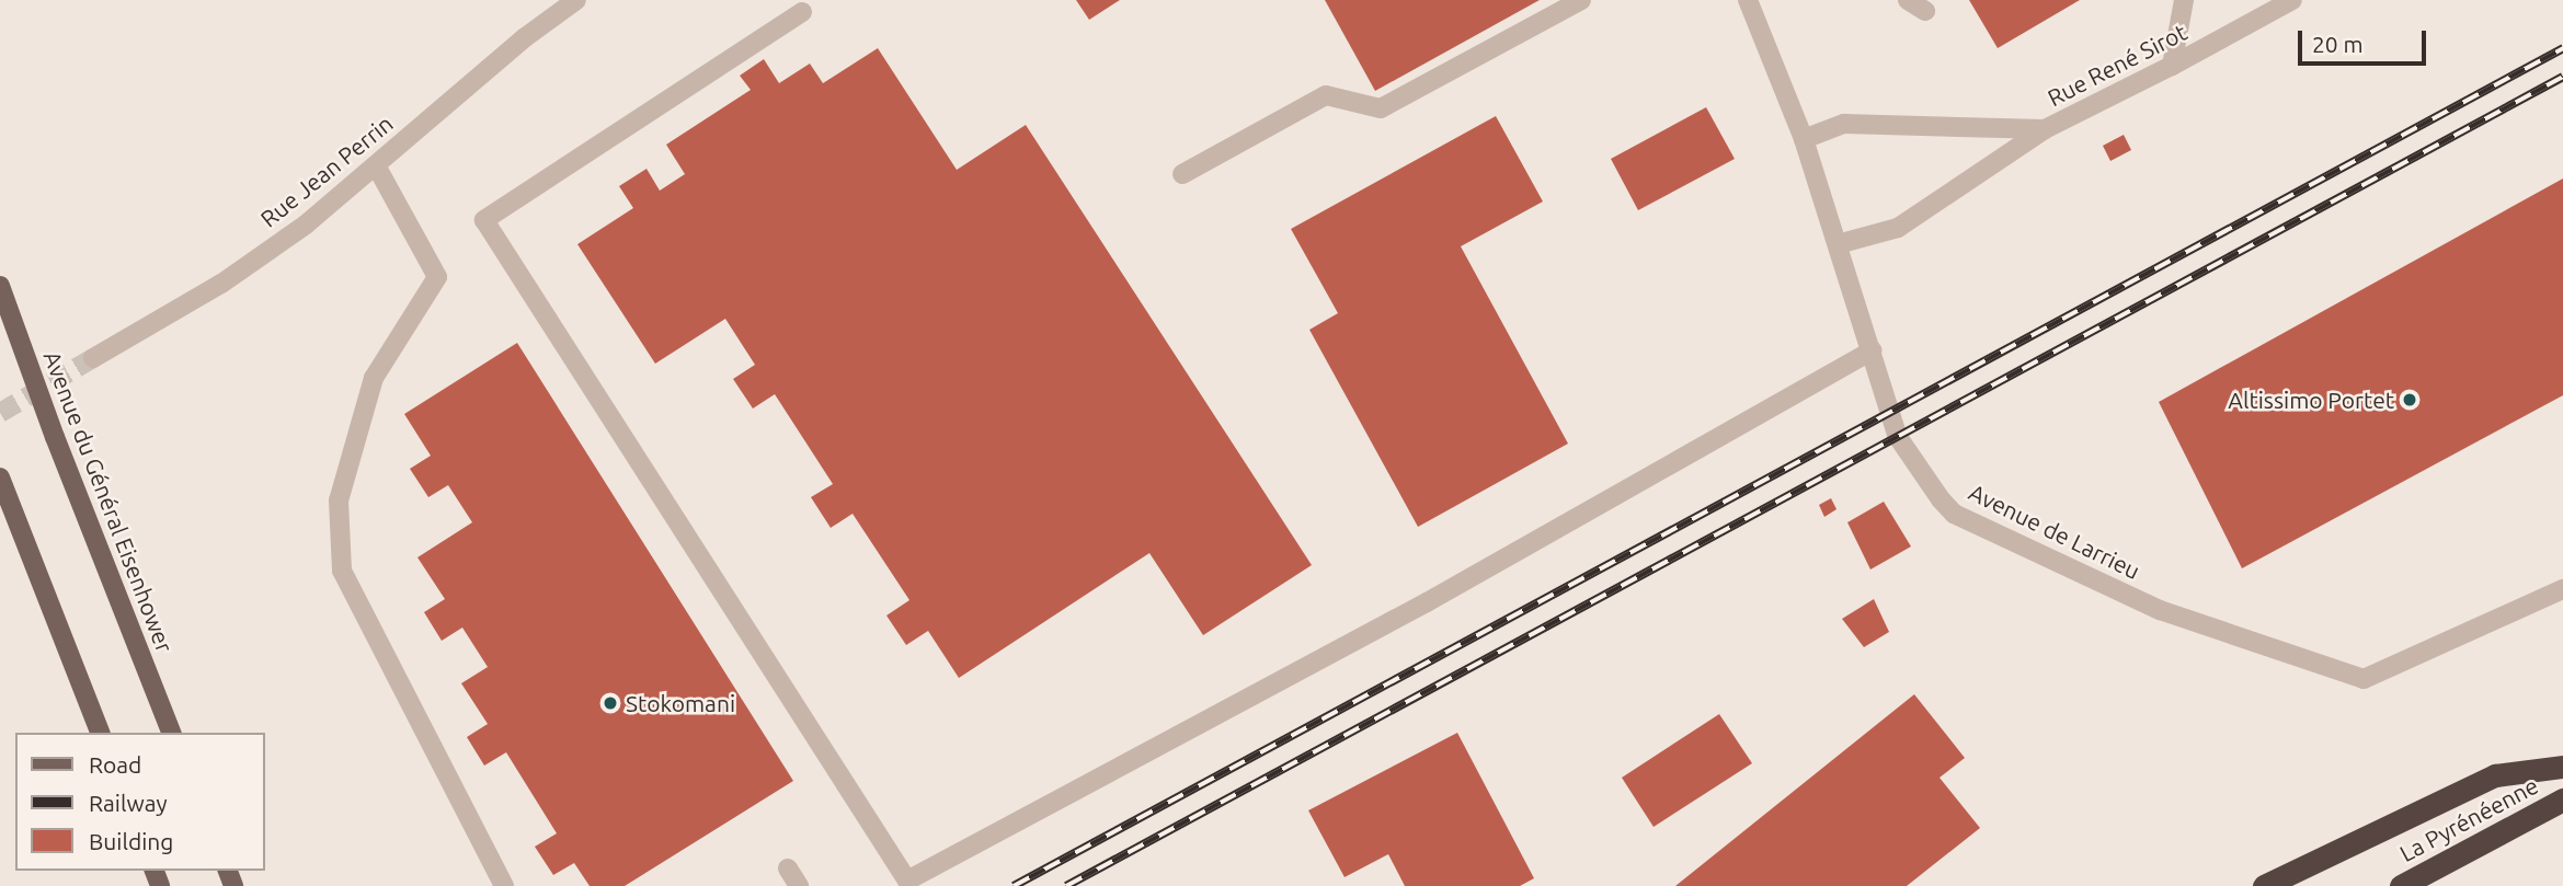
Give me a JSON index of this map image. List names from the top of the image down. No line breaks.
{"streets":{"highway":["La Pyrénéenne"],"main road":["Avenue du Général Eisenhower"],"street":["Rue René Sirot","Rue Jean Perrin","Avenue de Larrieu"]},"crossings":[["Rue René Sirot","Avenue de Larrieu"]],"places":["Altissimo Portet","Stokomani"],"legend":["Road","Railway","Building"],"scale_bar":"20 m"}
